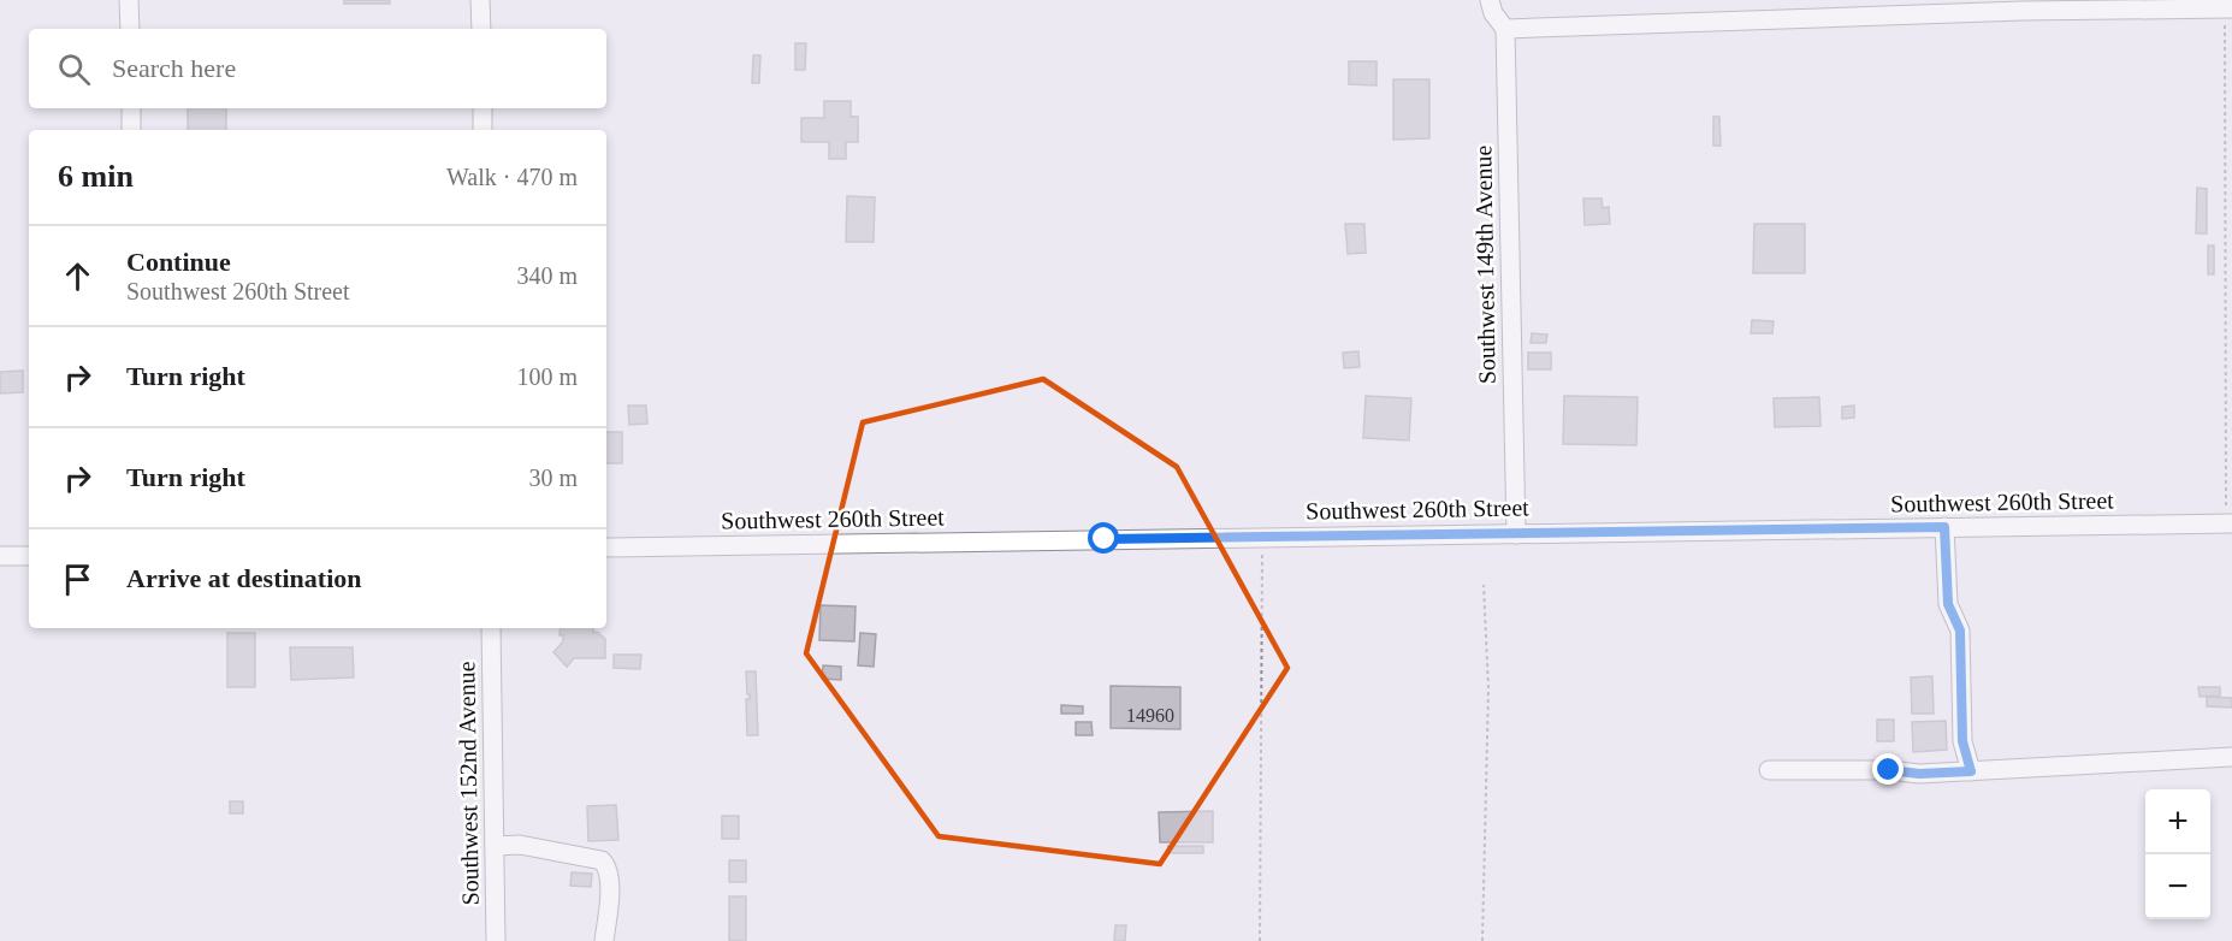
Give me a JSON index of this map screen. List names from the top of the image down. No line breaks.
{"streets":{"street":["Southwest 149th Avenue","Southwest 260th Street","Southwest 152nd Avenue"]},"crossings":[["Southwest 149th Avenue","Southwest 260th Street"]],"house_numbers":["14960"],"page":{"search":"Search here","heading":["6 min","Walk · 470 m"],"list":[["Continue","Southwest 260th Street","340 m"],["Turn right","100 m"],["Turn right","30 m"],"Arrive at destination"],"map_buttons":["+","−"]}}
